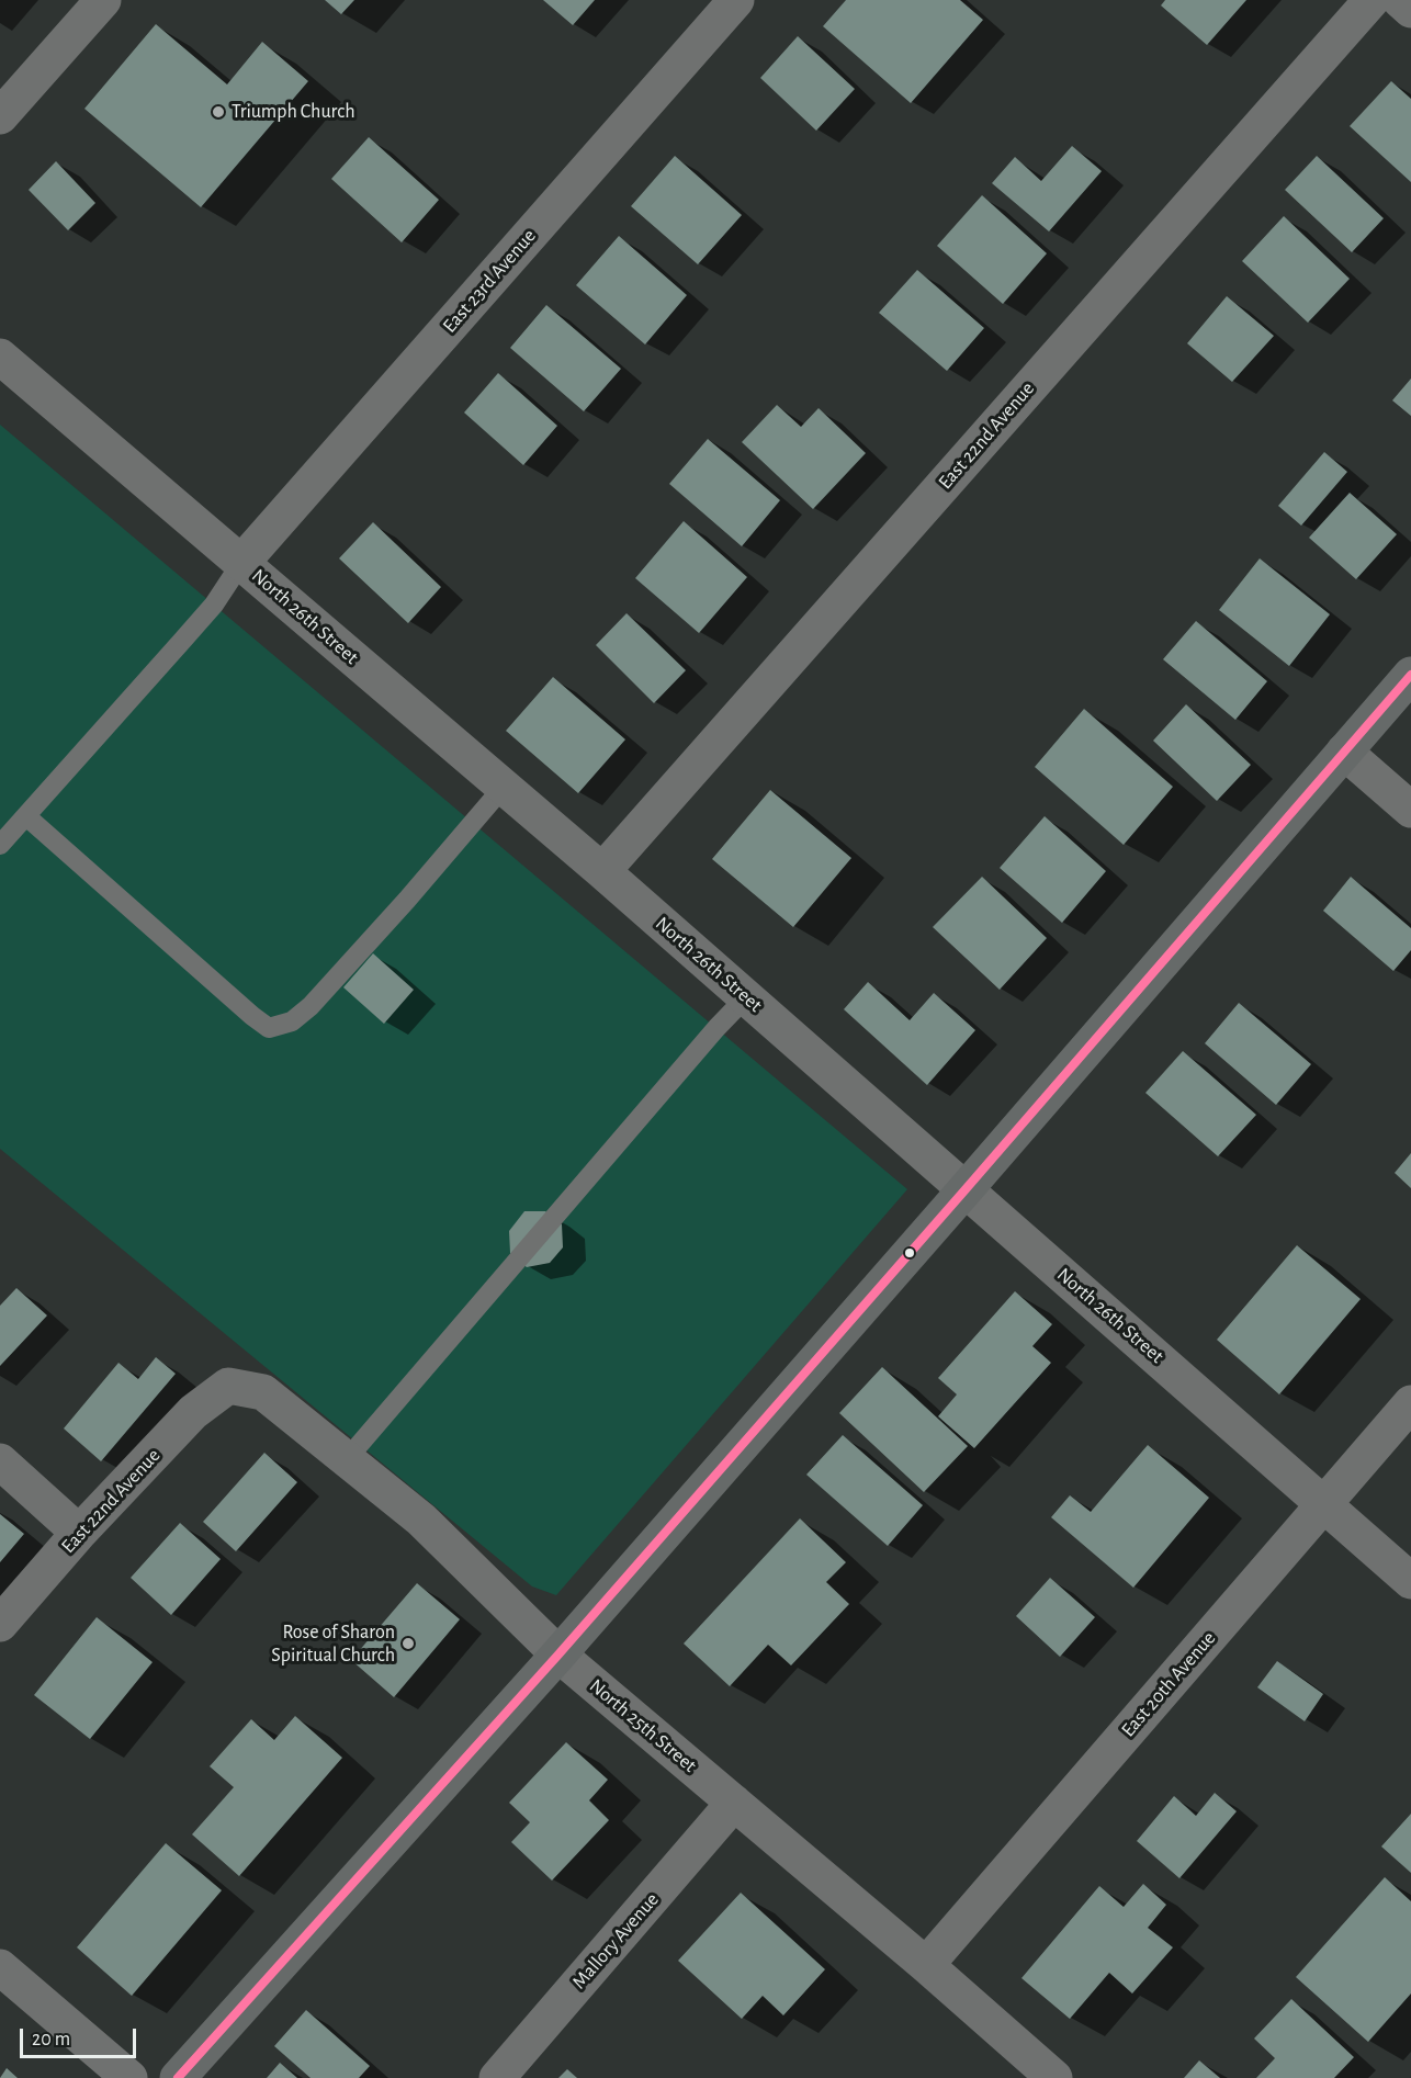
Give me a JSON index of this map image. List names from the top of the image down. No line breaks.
{"streets":{"street":["East 23rd Avenue","East 22nd Avenue","North 26th Street","East 20th Avenue","North 25th Street","Mallory Avenue"]},"crossings":[["East 23rd Avenue","North 26th Street"],["East 22nd Avenue","North 26th Street"],["East 22nd Avenue","North 25th Street"],["North 26th Street","East 20th Avenue"],["East 20th Avenue","North 25th Street"],["North 25th Street","Mallory Avenue"]],"places":["Triumph Church","Rose of Sharon Spiritual Church"],"scale_bar":"20 m"}
